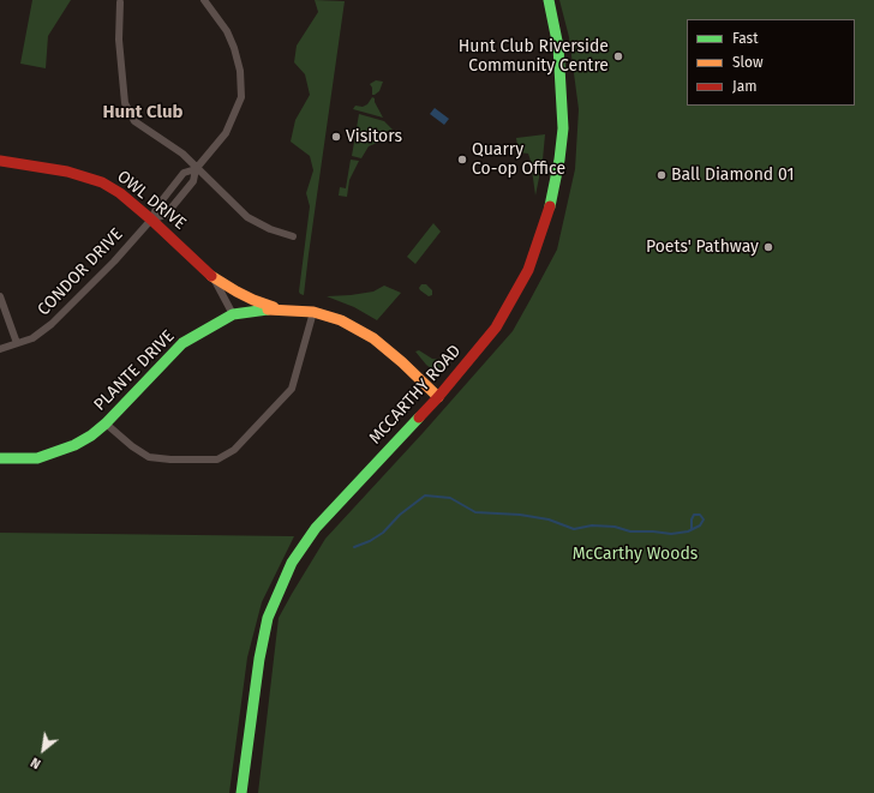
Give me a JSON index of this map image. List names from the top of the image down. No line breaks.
{"streets":{"street":["OWL DRIVE","CONDOR DRIVE","PLANTE DRIVE","MCCARTHY ROAD"]},"crossings":[["OWL DRIVE","CONDOR DRIVE"],["OWL DRIVE","PLANTE DRIVE"],["PLANTE DRIVE","MCCARTHY ROAD"]],"districts":["Hunt Club"],"parks":["McCarthy Woods"],"places":["Hunt Club Riverside Community Centre","Visitors","Quarry Co-op Office","Ball Diamond 01","Poets' Pathway"],"legend":["Fast","Slow","Jam"],"north":"bottom left"}
